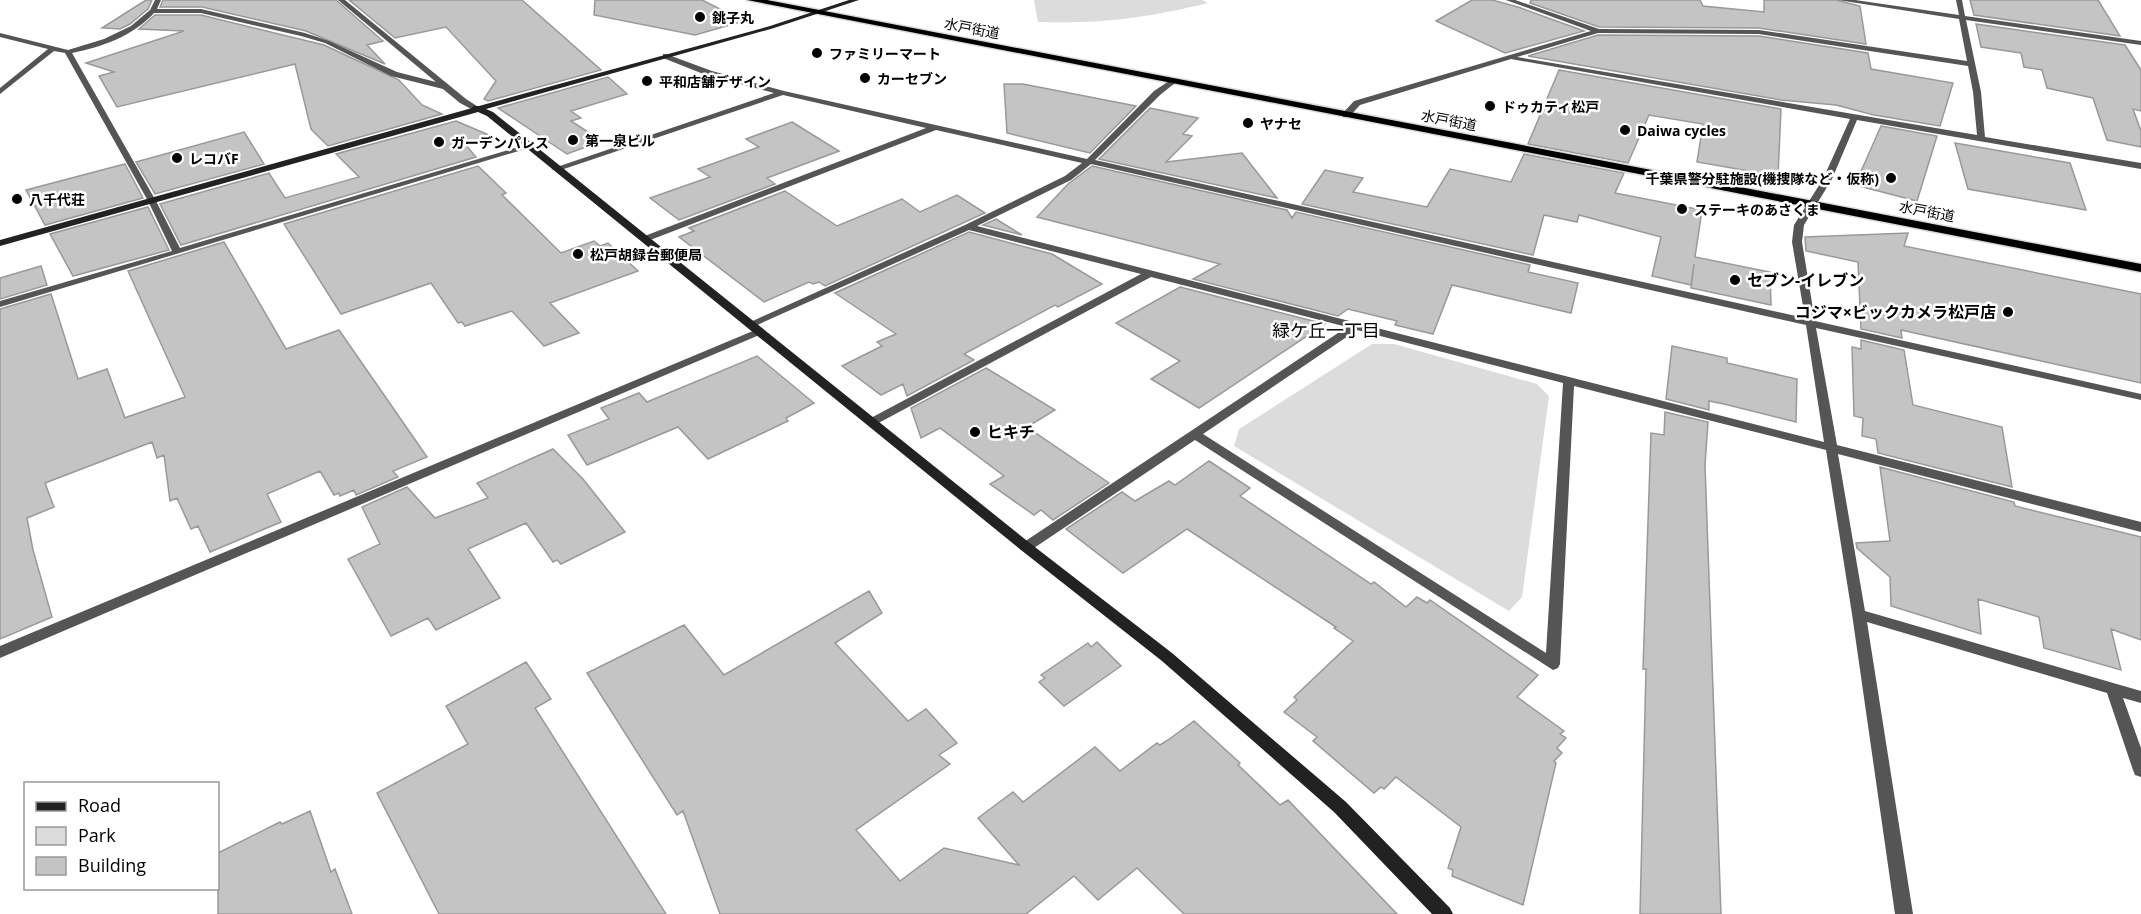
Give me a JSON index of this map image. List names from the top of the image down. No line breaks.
{"streets":{"highway":["水戸街道"]},"districts":["緑ケ丘一丁目"],"places":["銚子丸","ファミリーマート","カーセブン","平和店舗デザイン","ドゥカティ松戸","ヤナセ","Daiwa cycles","第一泉ビル","ガーデンパレス","レコバF","千葉県警分駐施設(機捜隊など・仮称)","八千代荘","ステーキのあさくま","松戸胡録台郵便局","セブン-イレブン","コジマ×ビックカメラ松戸店","ヒキチ"],"legend":["Road","Park","Building"]}
